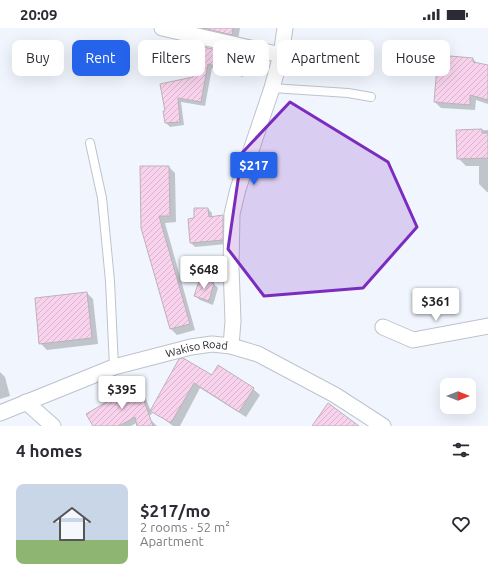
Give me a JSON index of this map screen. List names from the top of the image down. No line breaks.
{"streets":{"street":["Wakiso Road"]},"north":"right","page":{"status":"20:09","chip":["Buy","Rent","Filters","New","Apartment","House"],"price":["$217","$648","$361","$395"],"heading":"4 homes","list":[{"name":"$217/mo","note":"2 rooms · 52 m² · Apartment"}]}}
